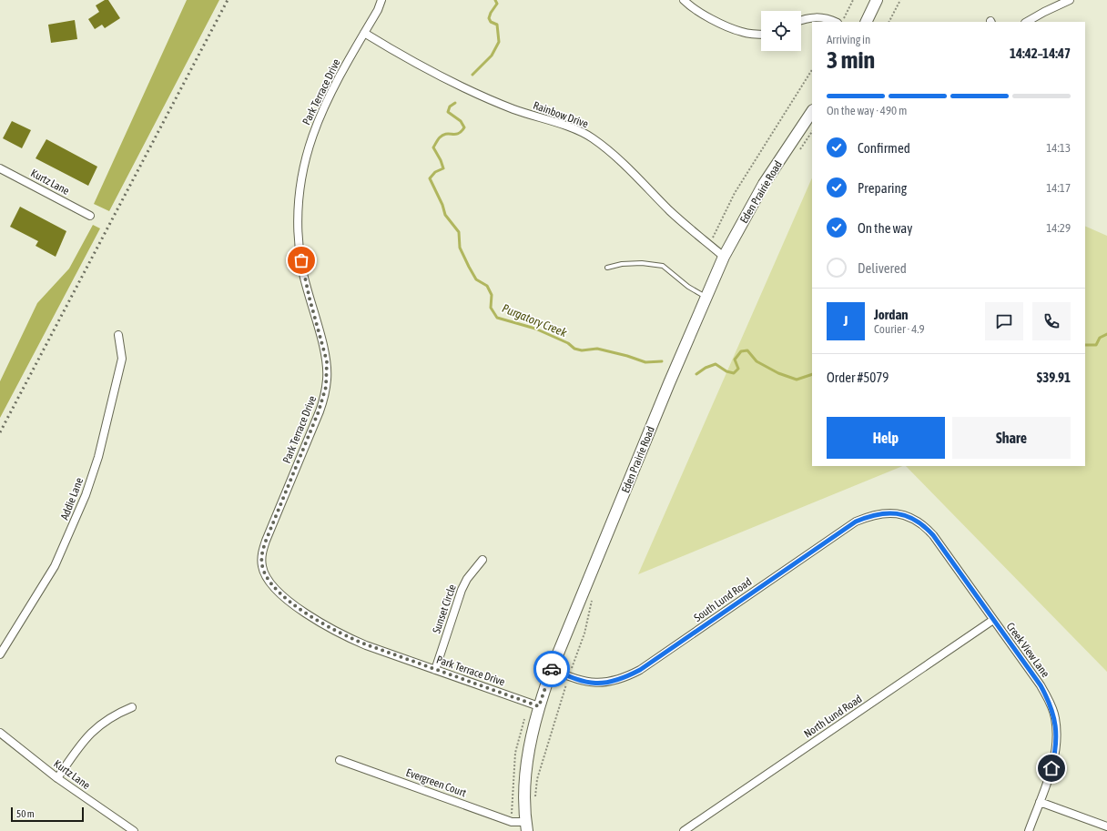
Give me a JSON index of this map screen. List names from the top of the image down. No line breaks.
{"streets":{"main road":["Eden Prairie Road"],"street":["Park Terrace Drive","Rainbow Drive","Kurtz Lane","Addie Lane","South Lund Road","Sunset Circle","Creek View Lane","North Lund Road","Evergreen Court"]},"crossings":[["Park Terrace Drive","Rainbow Drive"],["Park Terrace Drive","Eden Prairie Road"],["Park Terrace Drive","Sunset Circle"],["Rainbow Drive","Eden Prairie Road"],["Eden Prairie Road","South Lund Road"],["Eden Prairie Road","Evergreen Court"],["South Lund Road","Creek View Lane"],["Creek View Lane","North Lund Road"]],"water":["Purgatory Creek"],"scale_bar":"50 m","page":{"heading":["3 min","Arriving in","14:42–14:47"],"panel":["Jordan","Courier · 4.9","Order #5079","$39.91"],"bar":"On the way · 490 m","list":[["Confirmed","14:13"],["Preparing","14:17"],["On the way","14:29"],"Delivered"],"round":"J","buttons":["Help","Share"],"scale":"50 m"}}
